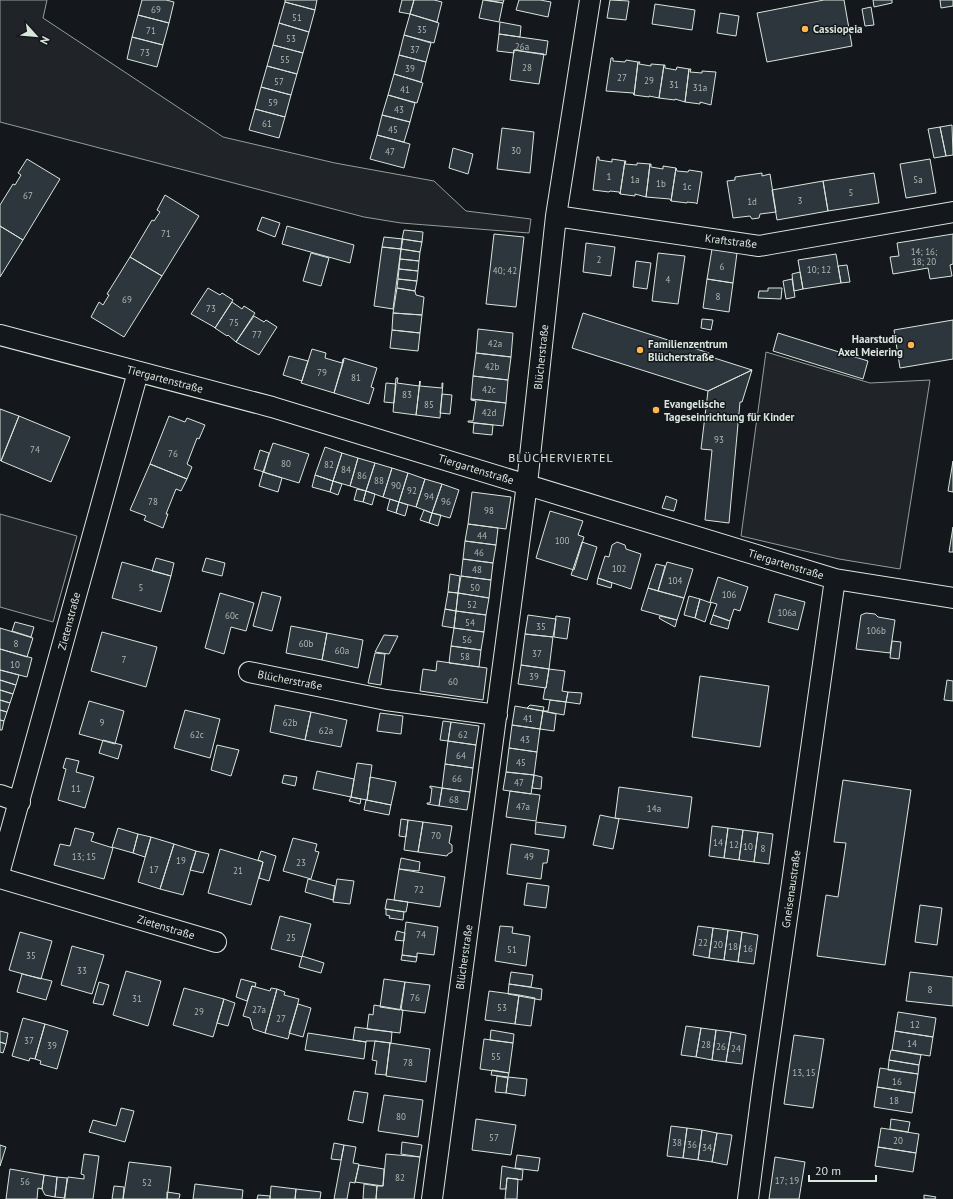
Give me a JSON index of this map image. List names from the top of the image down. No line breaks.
{"streets":{"street":["Kraftstraße","Blücherstraße","Tiergartenstraße","Zietenstraße","Gneisenaustraße"]},"crossings":[["Kraftstraße","Blücherstraße"],["Blücherstraße","Tiergartenstraße"],["Tiergartenstraße","Zietenstraße"],["Tiergartenstraße","Gneisenaustraße"]],"districts":["BLÜCHERVIERTEL"],"places":["Cassiopeia","Haarstudio Axel Meiering","Familienzentrum Blücherstraße","Evangelische Tageseinrichtung für Kinder"],"house_numbers":["69","51","35","71","53","26a","37","73","55","28","39","27","29","57","31","31a","41","59","43","61","45","30","47","1","1a","5a","1b","1c","5","67","3","1d","71","14; 16; 18; 20","2","6","10; 12","40; 42","4","8","69","73","75","77","42a","42b","79","81","42c","83","85","42d","93","74","76","80","82","84","86","88","90","92","94","78","96","98","44","100","46","102","48","104","5","50","106","52","106a","60c","54","35","106b","56","8","60b","60a","37","58","7","10","39","60","41","9","62b","62a","62c","62","43","64","45","66","47","11","68","47a","14a","70","14","12","10","8","13; 15","49","19","23","17","21","72","74","25","22","20","18","16","51","35","33","8","76","31","53","27a","29","27","12","37","14","28","39","26","24","55","78","13, 15","16","18","80","57","20","38","36","34","82","17; 19","56","52"],"scale_bar":"20 m","north":"bottom right"}
